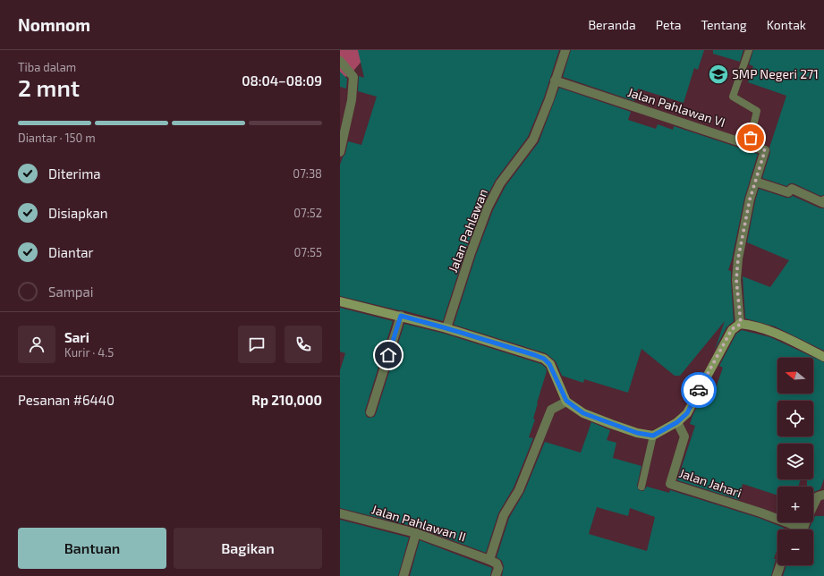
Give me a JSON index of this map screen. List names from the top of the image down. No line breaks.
{"streets":{"street":["Jalan Pahlawan VI","Jalan Pahlawan","Jalan Jahari","Jalan Pahlawan II"]},"crossings":[["Jalan Pahlawan VI","Jalan Pahlawan"]],"places":{"school or university":["SMP Negeri 271"]},"north":"left","page":{"header":"Nomnom","nav":["Beranda","Peta","Tentang","Kontak"],"heading":["2 mnt","Tiba dalam","08:04–08:09"],"panel":["Sari","Kurir · 4.5","Pesanan #6440","Rp 210,000"],"bar":"Diantar · 150 m","list":[["Diterima","07:38"],["Disiapkan","07:52"],["Diantar","07:55"],"Sampai"],"map_buttons":["+","−"],"buttons":["Bantuan","Bagikan"]}}
